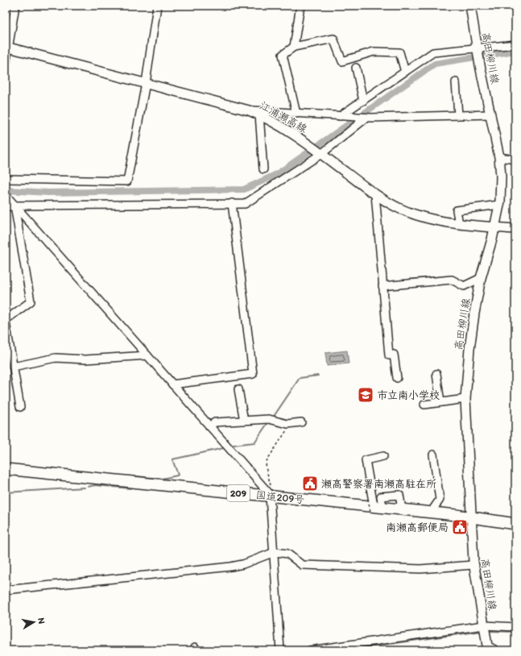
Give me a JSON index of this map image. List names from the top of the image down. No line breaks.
{"streets":{"highway":["209","国道209号"],"main road":["高田柳川線","江浦瀬高線"]},"crossings":[["高田柳川線","江浦瀬高線"],["高田柳川線","国道209号"]],"places":{"school or university":["市立南小学校"],"public building":["瀬高警察署南瀬高駐在所","南瀬高郵便局"]},"north":"right"}
